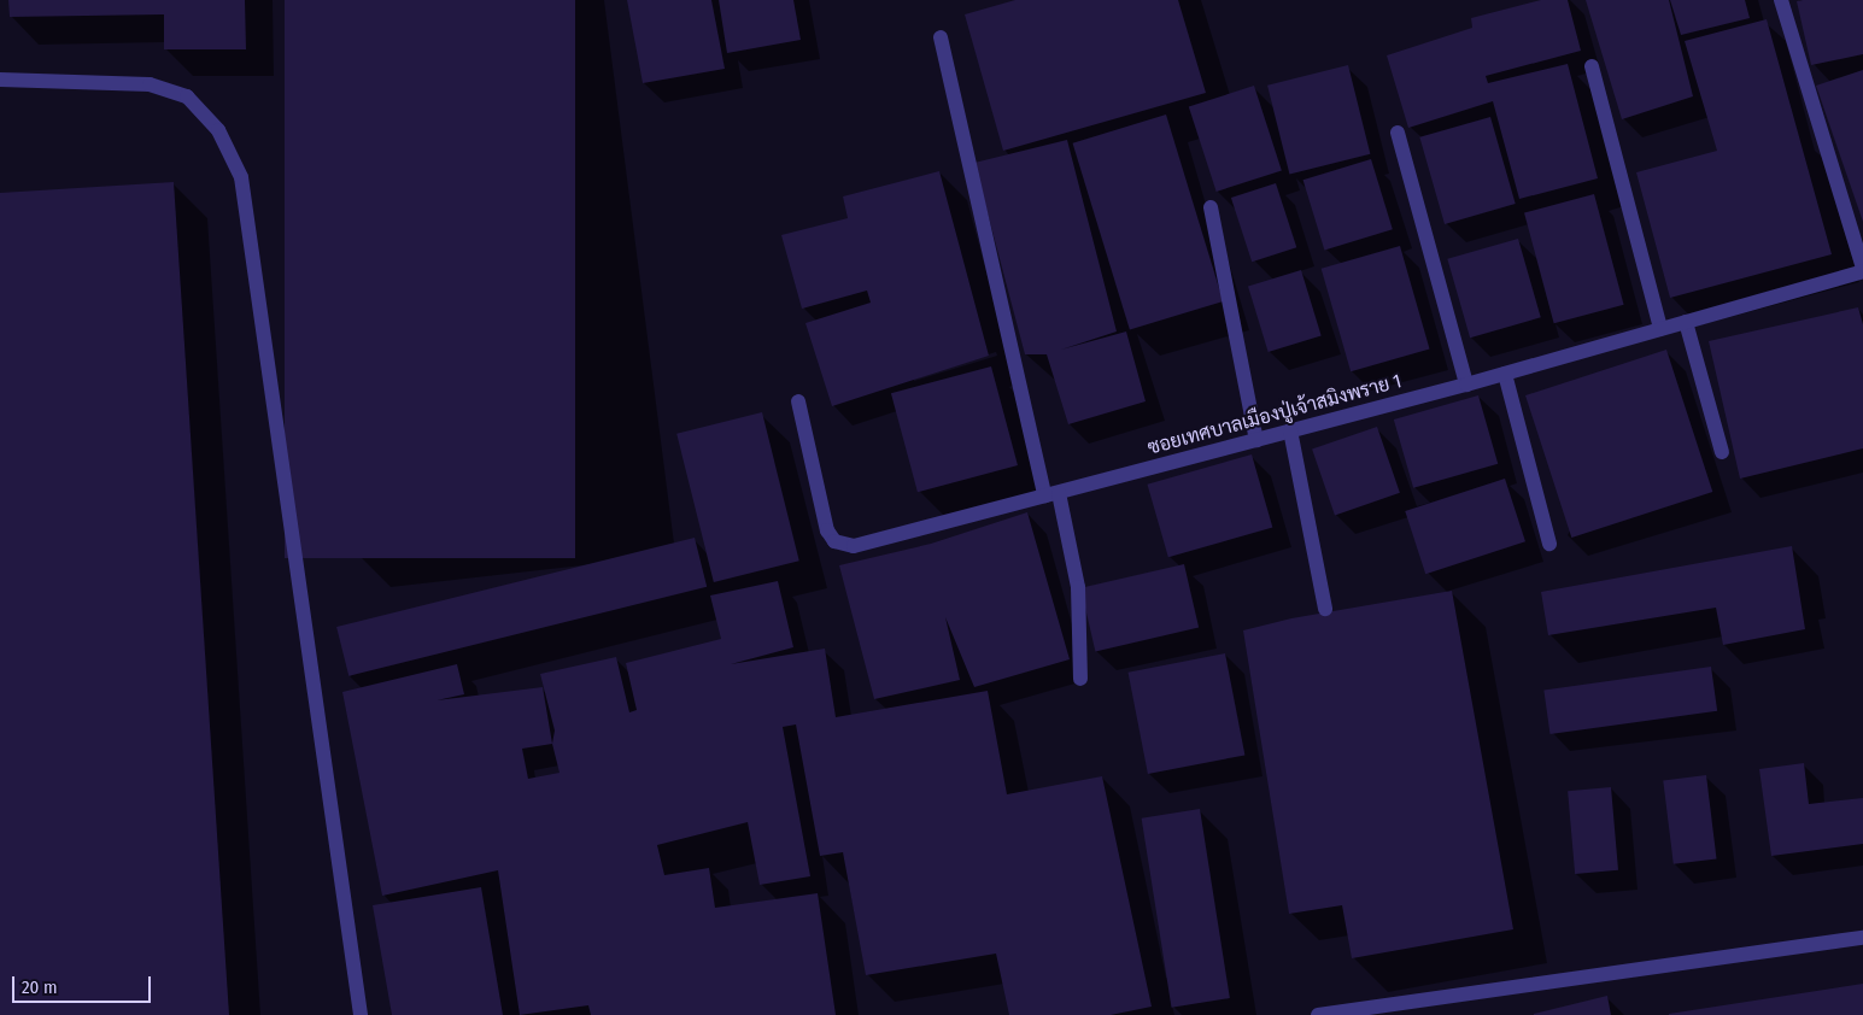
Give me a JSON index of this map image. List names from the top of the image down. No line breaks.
{"streets":{"street":["ซอยเทศบาลเมืองปู่เจ้าสมิงพราย 1"]},"scale_bar":"20 m"}
